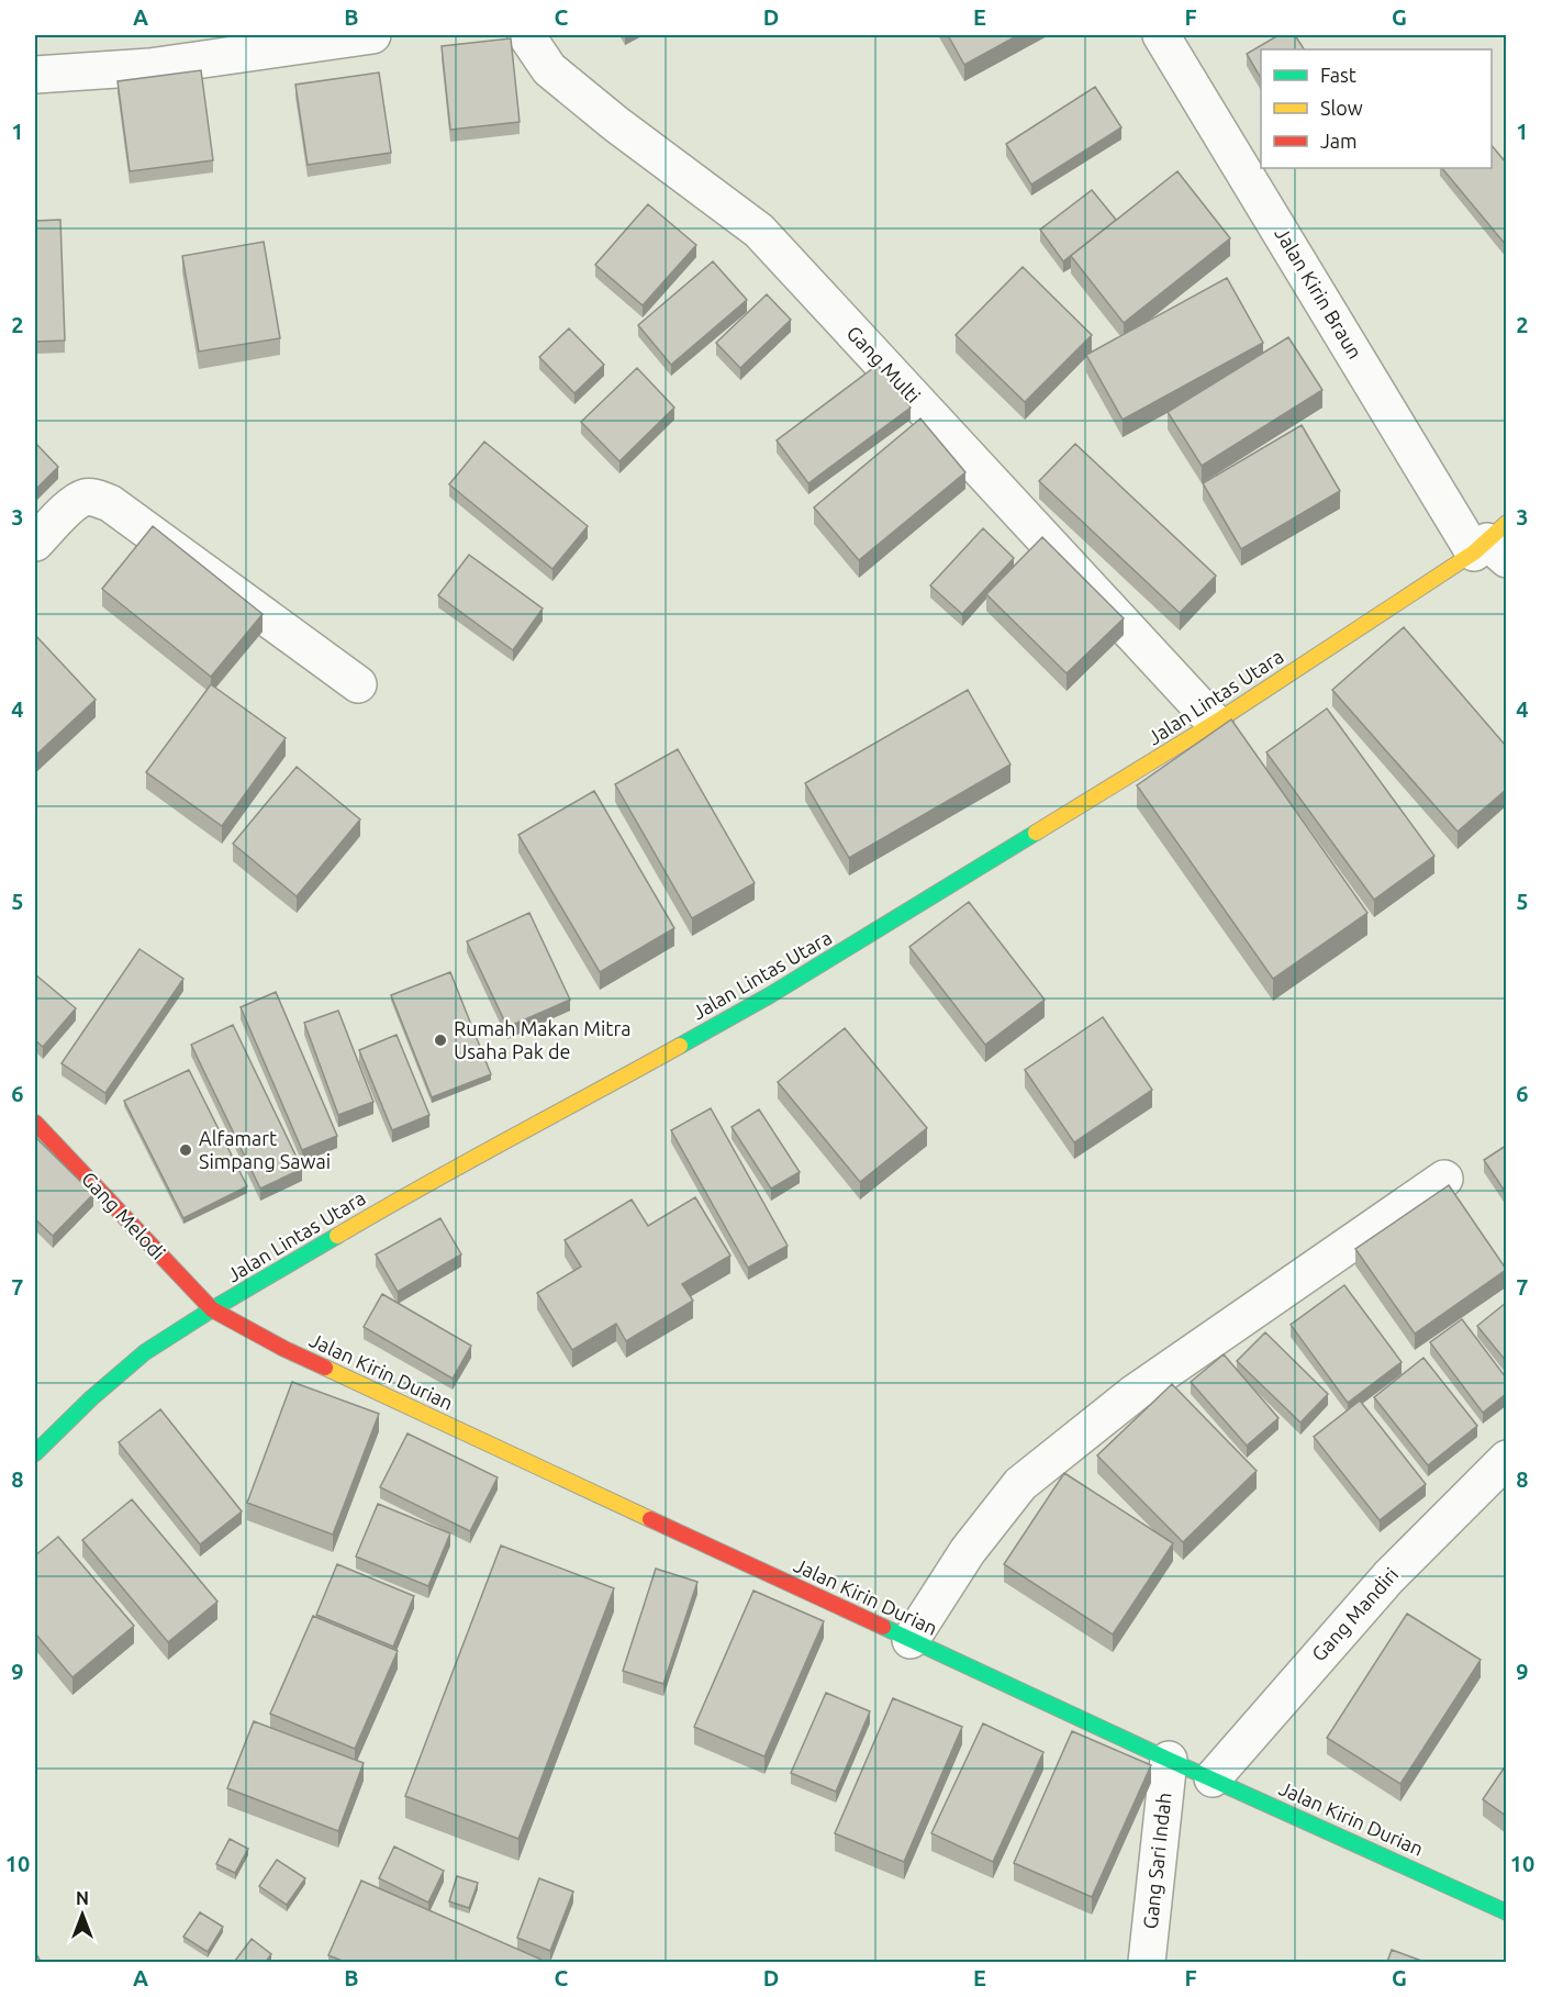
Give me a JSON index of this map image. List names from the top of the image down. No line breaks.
{"streets":{"main road":["Jalan Lintas Utara","Gang Melodi","Jalan Kirin Durian"],"street":["Jalan Kirin Braun","Gang Multi","Gang Mandiri","Gang Sari Indah"]},"crossings":[["Jalan Kirin Braun","Jalan Lintas Utara"],["Gang Multi","Jalan Lintas Utara"],["Jalan Lintas Utara","Gang Melodi"],["Jalan Lintas Utara","Jalan Kirin Durian"],["Gang Melodi","Jalan Kirin Durian"],["Jalan Kirin Durian","Gang Mandiri"],["Jalan Kirin Durian","Gang Sari Indah"]],"places":["Rumah Makan Mitra Usaha Pak de","Alfamart Simpang Sawai"],"legend":["Fast","Slow","Jam"],"north":"top","grid":{"columns":["A","B","C","D","E","F","G"],"rows":["1","2","3","4","5","6","7","8","9","10"]}}
